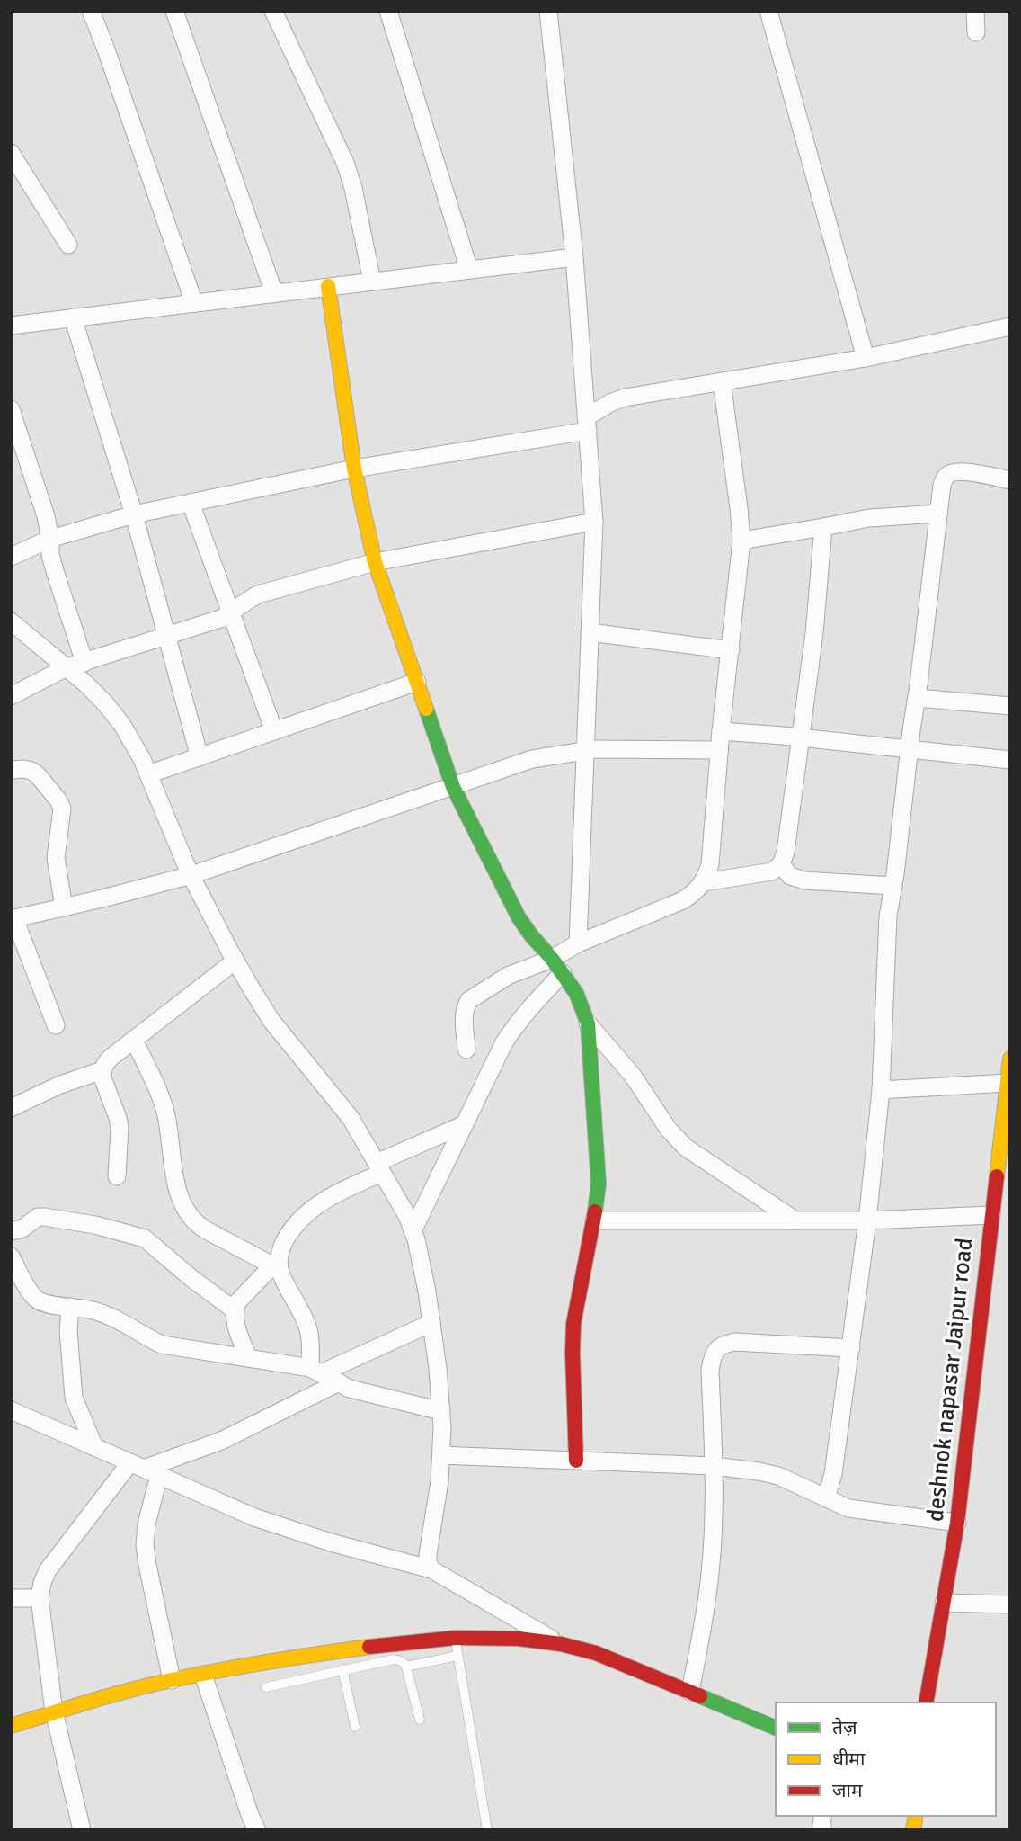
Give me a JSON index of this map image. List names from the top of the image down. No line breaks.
{"streets":{"main road":["deshnok napasar Jaipur road"]},"legend":["तेज़","धीमा","जाम"]}
